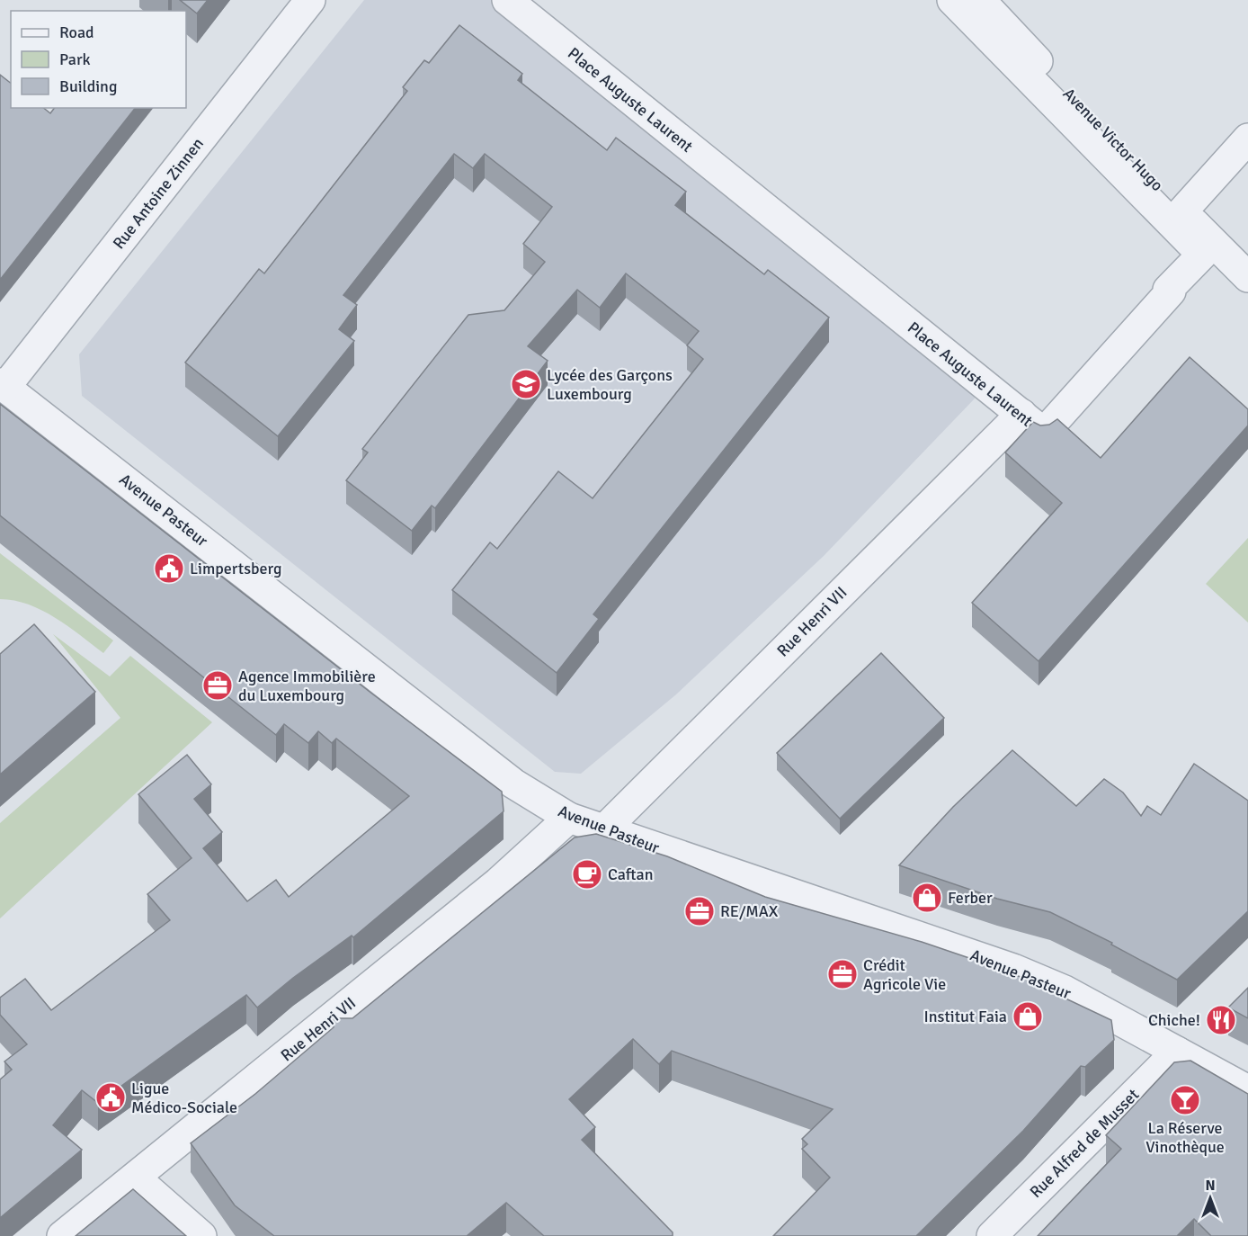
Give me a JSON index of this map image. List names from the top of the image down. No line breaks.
{"streets":{"street":["Place Auguste Laurent","Avenue Victor Hugo","Rue Antoine Zinnen","Avenue Pasteur","Rue Henri VII","Rue Alfred de Musset"]},"crossings":[["Place Auguste Laurent","Rue Henri VII"],["Rue Antoine Zinnen","Avenue Pasteur"],["Avenue Pasteur","Rue Henri VII"],["Avenue Pasteur","Rue Alfred de Musset"]],"places":{"school or university":["Lycée des Garçons Luxembourg"],"public building":["Limpertsberg","Ligue Médico-Sociale"],"office":["Agence Immobilière du Luxembourg","RE/MAX","Crédit Agricole Vie"],"cafe":["Caftan"],"shop":["Ferber","Institut Faia"],"restaurant":["Chiche!"],"bar":["La Réserve Vinothèque"]},"legend":["Road","Park","Building"],"north":"top"}
